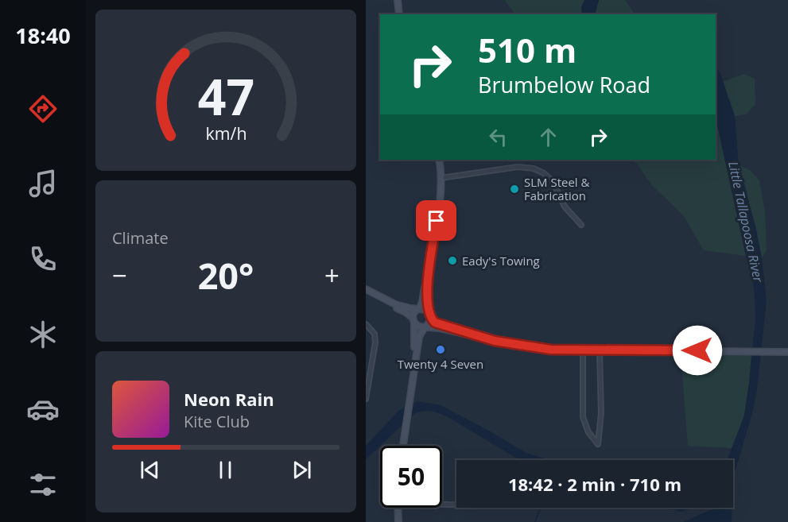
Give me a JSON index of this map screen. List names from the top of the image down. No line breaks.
{"water":["Little Tallapoosa River"],"places":["SLM Steel & Fabrication","Eady's Towing","Twenty 4 Seven"],"page":{"tabs":"18:40","turn":["510 m","Brumbelow Road"],"tile":"Climate","heat":["−","20°","+"],"song":["Neon Rain","Kite Club"],"limit":"50","trip":"18:42 · 2 min · 710 m","gauge":["47","km/h"]}}
